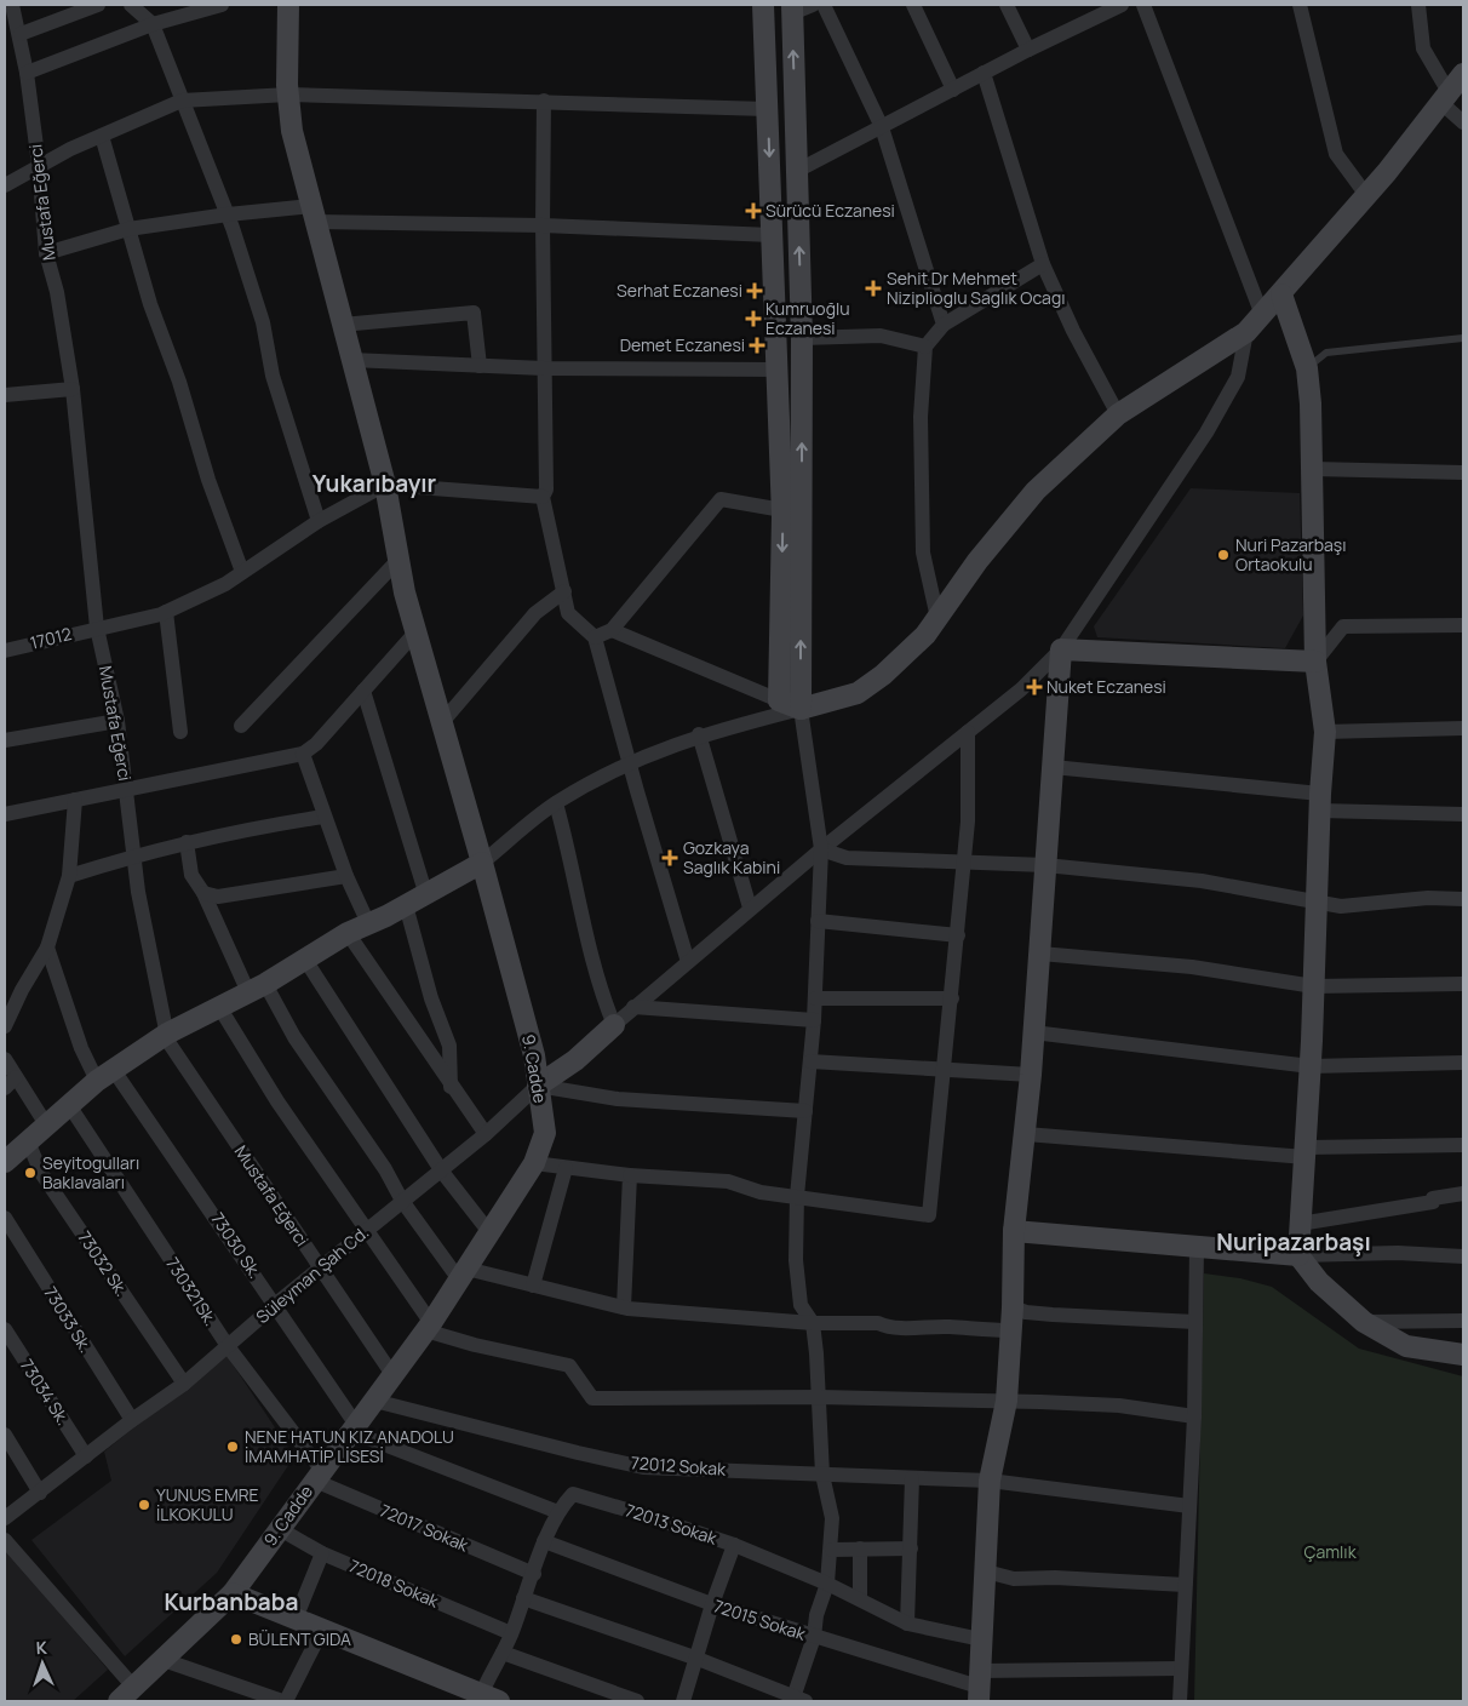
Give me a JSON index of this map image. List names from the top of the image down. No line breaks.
{"streets":{"street":["Mustafa Eğerci","17012","9. Cadde","73030 Sk.","73032 Sk.","Süleyman Şah Cd.","730321Sk.","73033 Sk.","73034 Sk.","72012 Sokak","72013 Sokak","72017 Sokak","72018 Sokak","72015 Sokak"]},"crossings":[["Mustafa Eğerci","17012"],["Mustafa Eğerci","9. Cadde"],["Mustafa Eğerci","Süleyman Şah Cd."],["17012","9. Cadde"],["9. Cadde","73030 Sk."],["9. Cadde","Süleyman Şah Cd."],["9. Cadde","730321Sk."],["9. Cadde","72012 Sokak"],["9. Cadde","72017 Sokak"],["9. Cadde","72018 Sokak"],["73030 Sk.","Süleyman Şah Cd."],["73032 Sk.","Süleyman Şah Cd."],["Süleyman Şah Cd.","730321Sk."],["Süleyman Şah Cd.","73033 Sk."],["Süleyman Şah Cd.","73034 Sk."],["730321Sk.","72017 Sokak"],["72013 Sokak","72017 Sokak"],["72013 Sokak","72018 Sokak"],["72013 Sokak","72015 Sokak"]],"districts":["Yukarıbayır","Nuripazarbaşı","Kurbanbaba"],"parks":["Çamlık"],"places":{"health":["Sürücü Eczanesi","Sehit Dr Mehmet Niziplioglu Saglık Ocagı","Serhat Eczanesi","Kumruoğlu Eczanesi","Demet Eczanesi","Nuket Eczanesi","Gozkaya Saglık Kabini"],"other":["Nuri Pazarbaşı Ortaokulu","Seyitogulları Baklavaları","NENE HATUN KIZ ANADOLU İMAMHATİP LİSESİ","YUNUS EMRE İLKOKULU","BÜLENT GIDA"]},"north":"top"}
